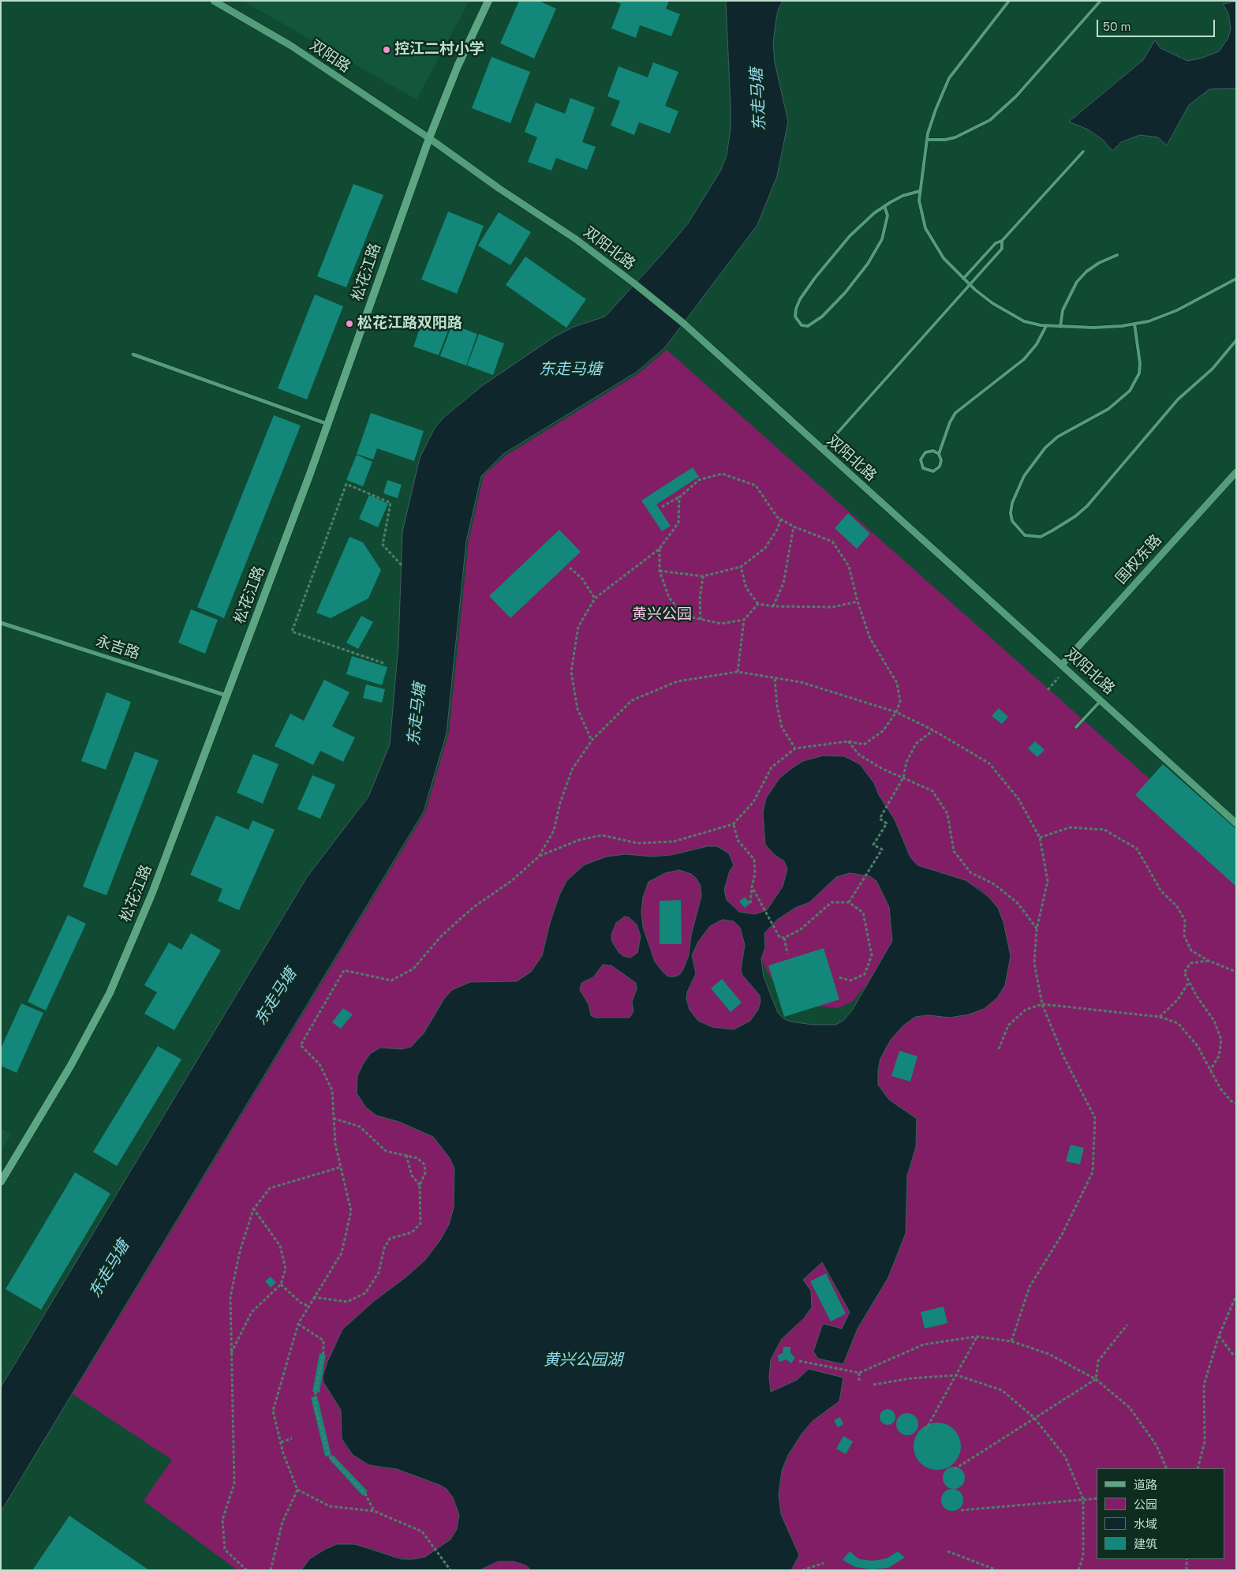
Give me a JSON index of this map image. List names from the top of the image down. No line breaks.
{"streets":{"main road":["松花江路"],"street":["双阳路","双阳北路","国权东路","永吉路"]},"crossings":[["双阳路","双阳北路"],["双阳路","松花江路"],["双阳北路","松花江路"],["双阳北路","国权东路"],["松花江路","永吉路"]],"water":["东走马塘","黄兴公园湖"],"parks":["黄兴公园"],"places":["控江二村小学","松花江路双阳路"],"legend":["道路","公园","水域","建筑"],"scale_bar":"50 m"}
